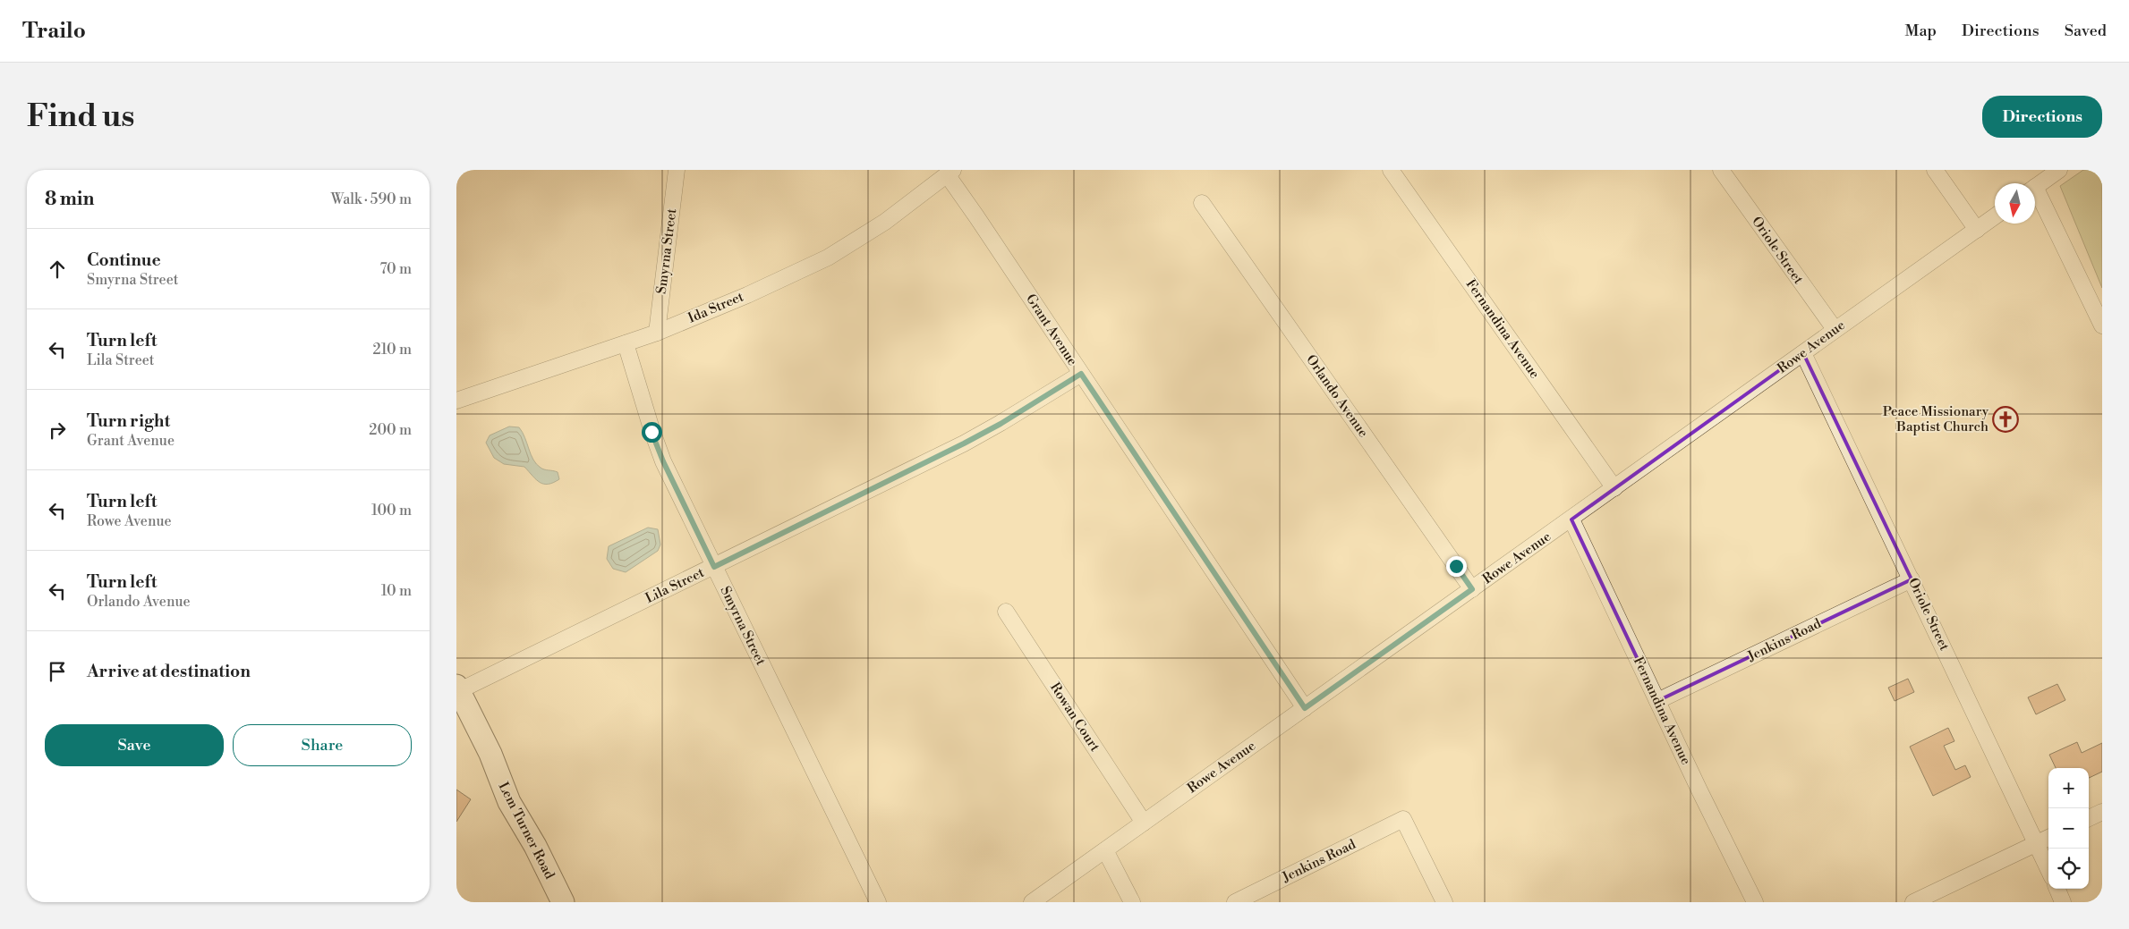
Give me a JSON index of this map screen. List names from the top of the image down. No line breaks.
{"streets":{"main road":["Lem Turner Road"],"street":["Oriole Street","Smyrna Street","Ida Street","Fernandina Avenue","Grant Avenue","Rowe Avenue","Orlando Avenue","Lila Street","Jenkins Road","Rowan Court"]},"crossings":[["Oriole Street","Rowe Avenue"],["Oriole Street","Jenkins Road"],["Smyrna Street","Ida Street"],["Smyrna Street","Lila Street"],["Ida Street","Grant Avenue"],["Fernandina Avenue","Rowe Avenue"],["Fernandina Avenue","Jenkins Road"],["Grant Avenue","Rowe Avenue"],["Grant Avenue","Lila Street"],["Rowe Avenue","Orlando Avenue"],["Rowe Avenue","Rowan Court"],["Lila Street","Lem Turner Road"]],"places":{"church":["Peace Missionary Baptist Church"]},"north":"bottom","page":{"header":"Trailo","nav":["Map","Directions","Saved"],"buttons":["Directions",["Save","Share"]],"title":"Find us","heading":["8 min","Walk · 590 m"],"list":[["Continue","Smyrna Street","70 m"],["Turn left","Lila Street","210 m"],["Turn right","Grant Avenue","200 m"],["Turn left","Rowe Avenue","100 m"],["Turn left","Orlando Avenue","10 m"],"Arrive at destination"],"map_buttons":["+","−"]}}
